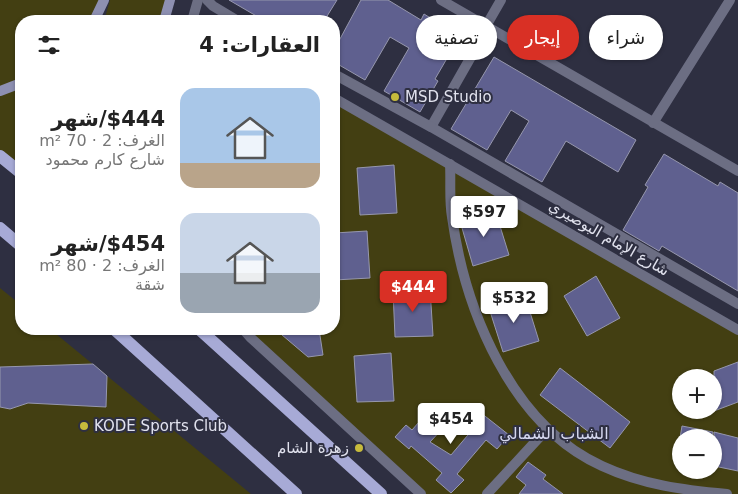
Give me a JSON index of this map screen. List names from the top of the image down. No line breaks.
{"streets":{"street":["شارع الإمام البوصيري"]},"districts":["الشباب الشمالي"],"places":["MSD Studio","KODE Sports Club","زهرة الشام"],"page":{"chip":["شراء","إيجار","تصفية"],"heading":"العقارات: 4","list":[{"name":"$444/شهر","note":"الغرف: 2 · 70 m² · شارع كارم محمود"},{"name":"$454/شهر","note":"الغرف: 2 · 80 m² · شقة"}],"price":["$597","$444","$532","$454"],"map_buttons":["+","−"]}}
